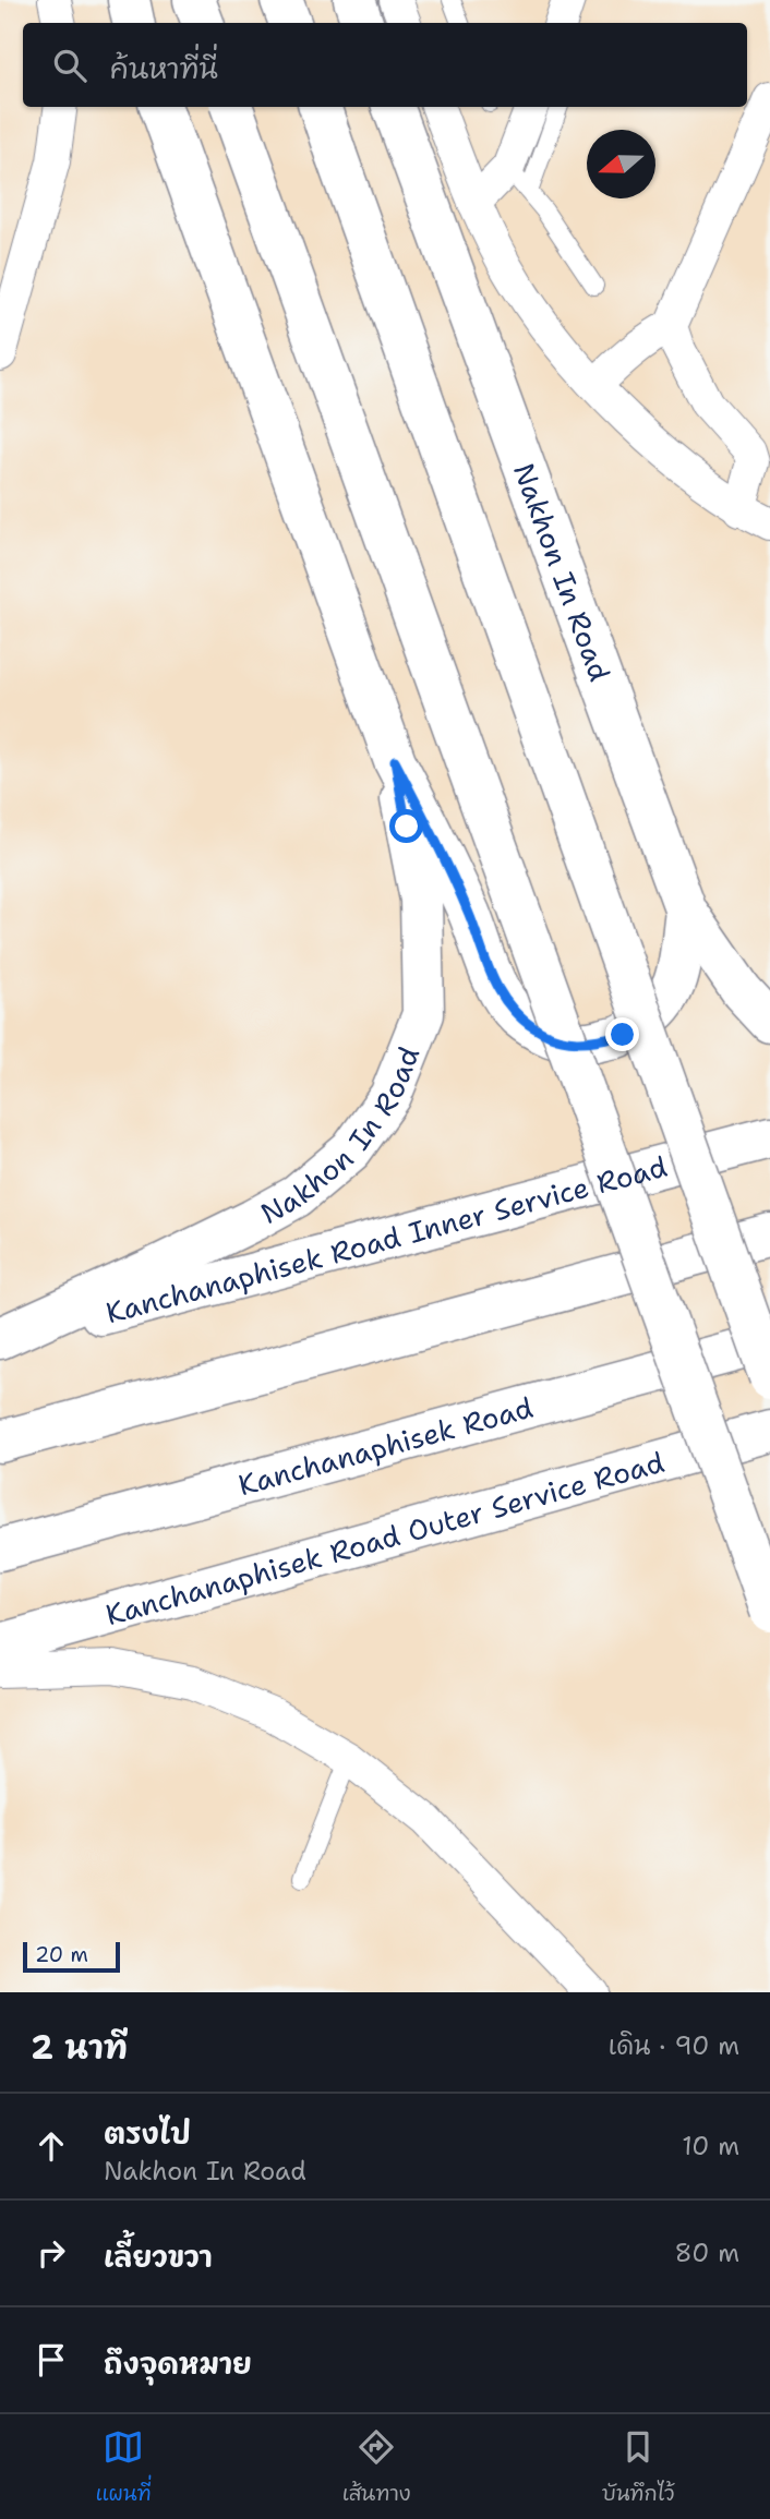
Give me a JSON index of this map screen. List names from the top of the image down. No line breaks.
{"streets":{"main road":["Nakhon In Road","Kanchanaphisek Road Inner Service Road","Kanchanaphisek Road","Kanchanaphisek Road Outer Service Road"]},"crossings":[["Nakhon In Road","Kanchanaphisek Road Inner Service Road"]],"scale_bar":"20 m","north":"left","page":{"search":"ค้นหาที่นี่","scale":"20 m","heading":["2 นาที","เดิน · 90 m"],"list":[["ตรงไป","Nakhon In Road","10 m"],["เลี้ยวขวา","80 m"],"ถึงจุดหมาย"],"nav":["แผนที่","เส้นทาง","บันทึกไว้"]}}
